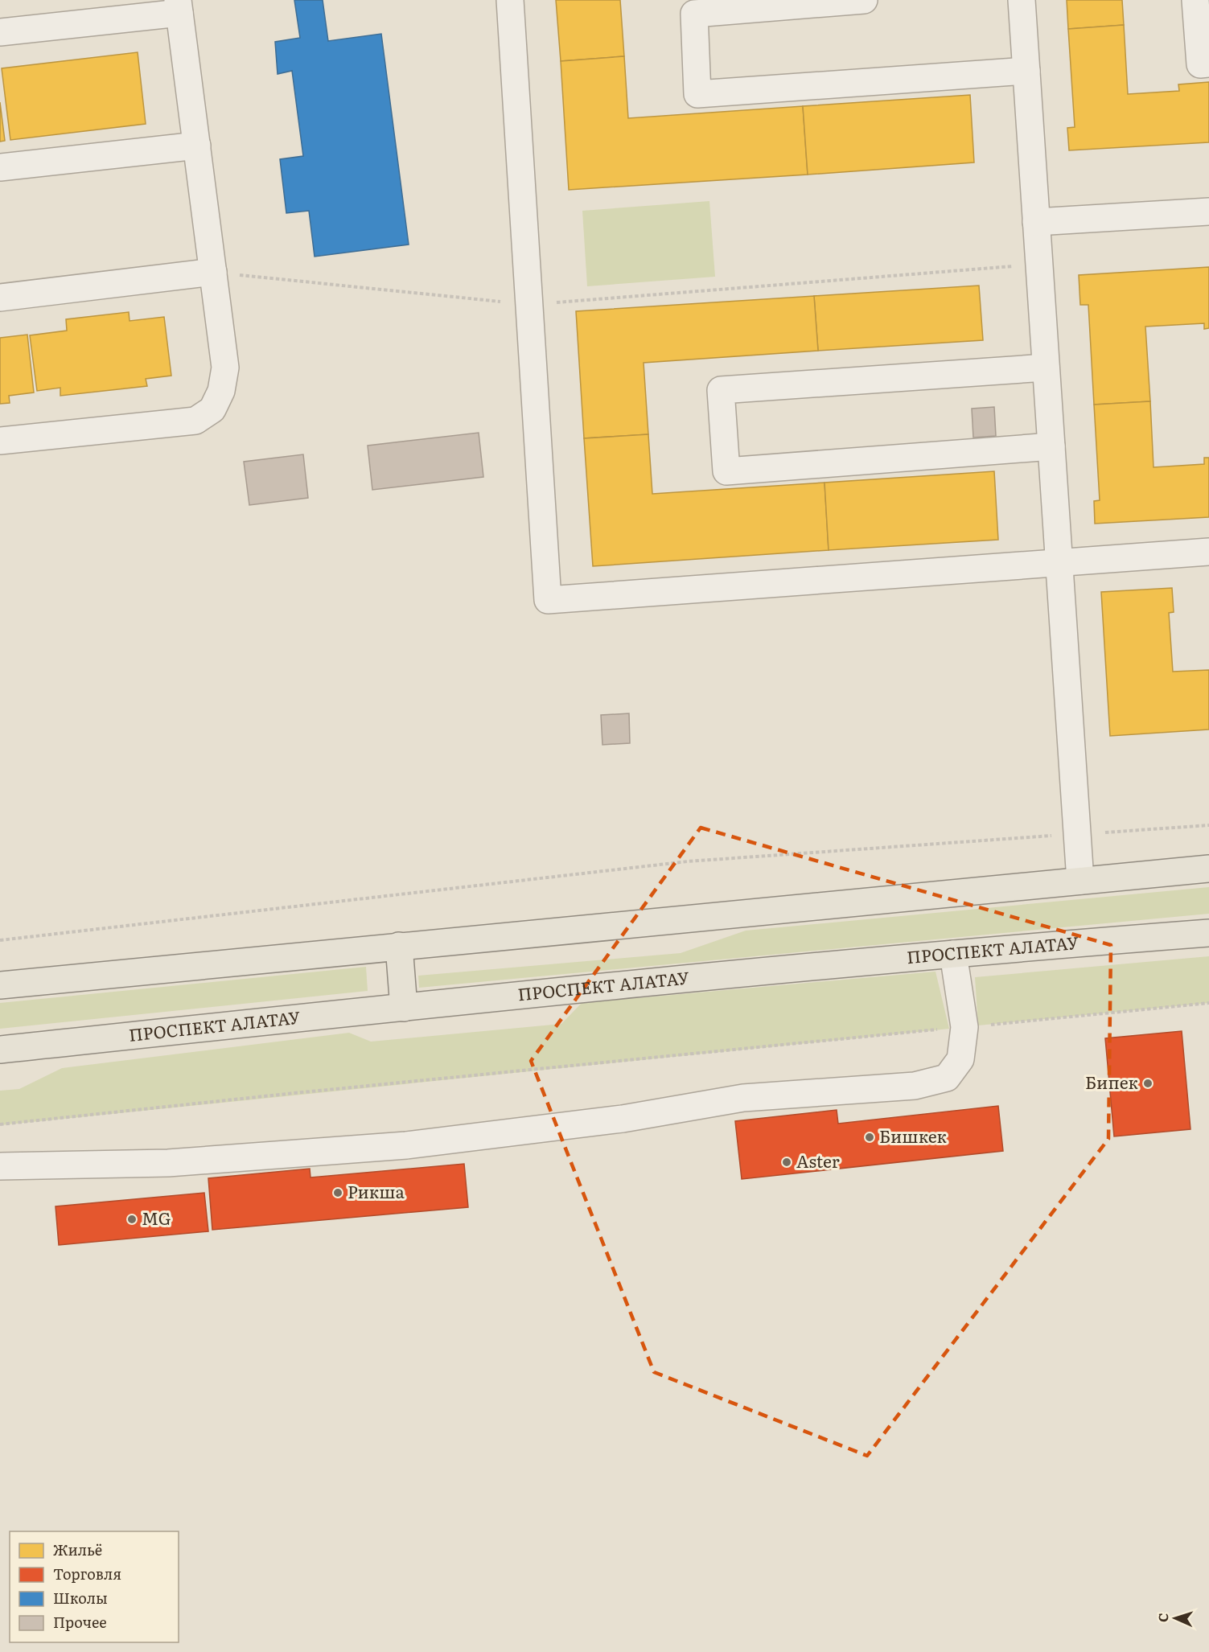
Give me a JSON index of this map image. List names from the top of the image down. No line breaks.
{"streets":{"main road":["ПРОСПЕКТ АЛАТАУ"]},"places":["Бипек","Бишкек","Aster","Рикша","MG"],"legend":["Жильё","Торговля","Школы","Прочее"],"north":"left"}
